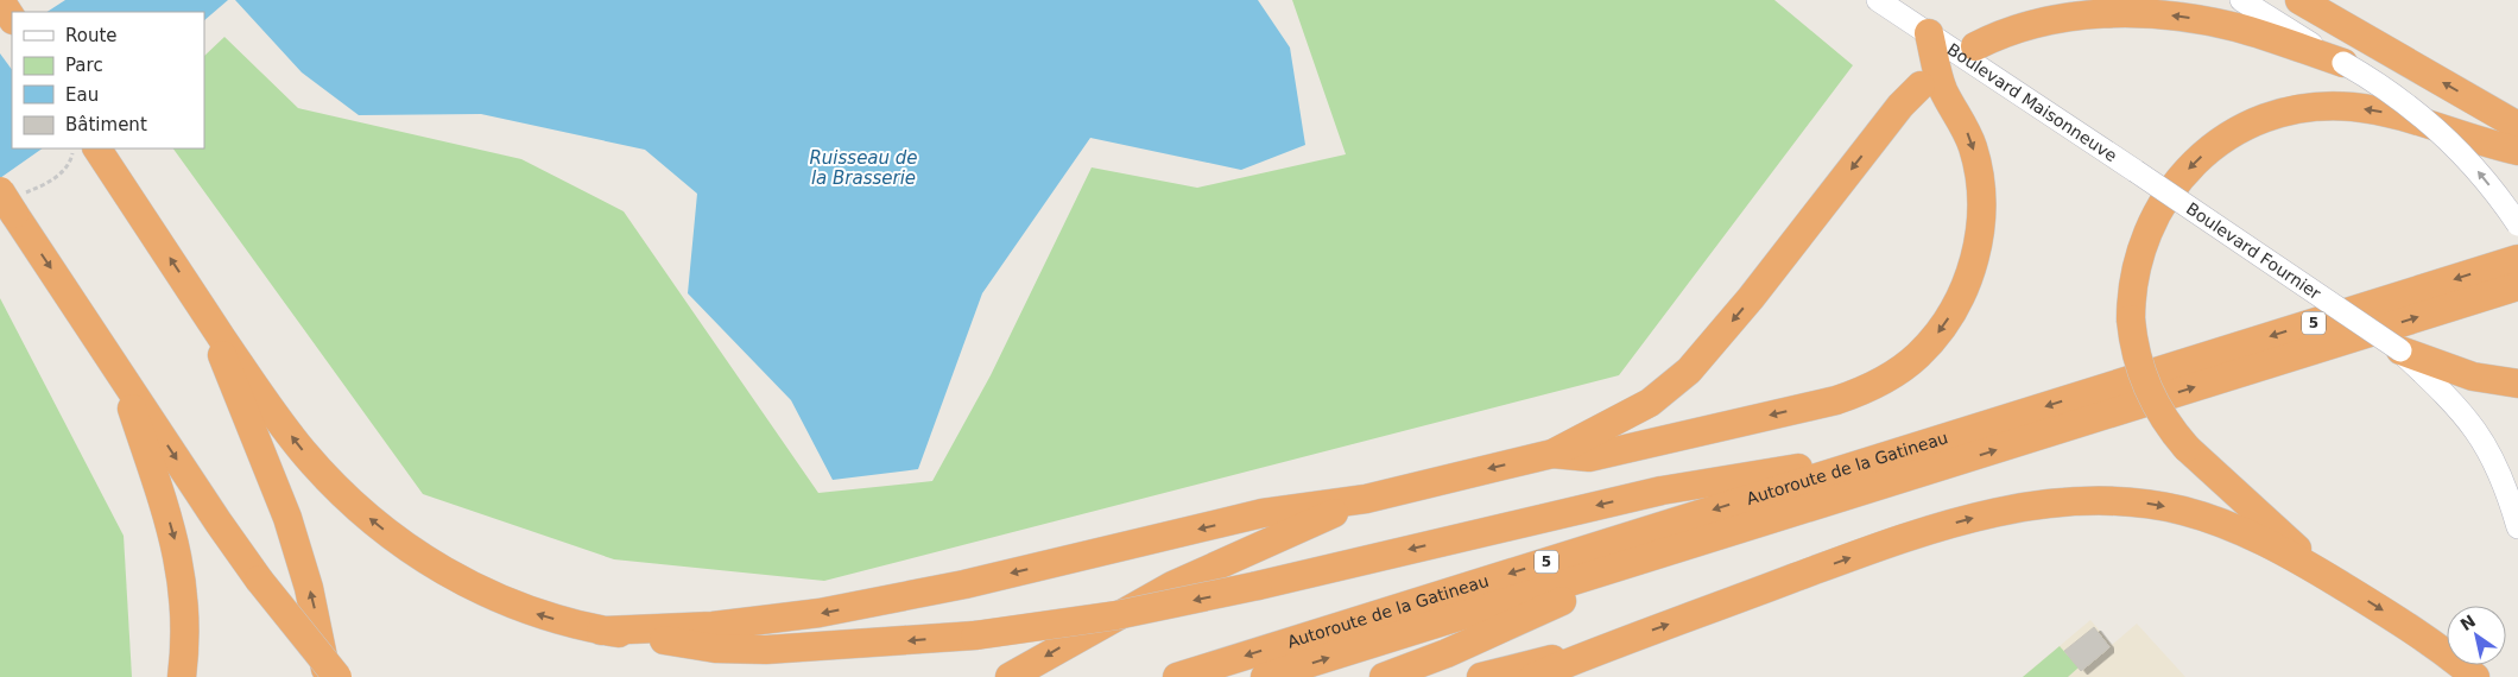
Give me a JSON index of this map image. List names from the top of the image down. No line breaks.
{"streets":{"highway":["5","Autoroute de la Gatineau"],"main road":["Boulevard Maisonneuve","Boulevard Fournier"]},"crossings":[["Boulevard Maisonneuve","Boulevard Fournier"]],"water":["Ruisseau de la Brasserie"],"legend":["Route","Parc","Eau","Bâtiment"],"north":"top left"}
